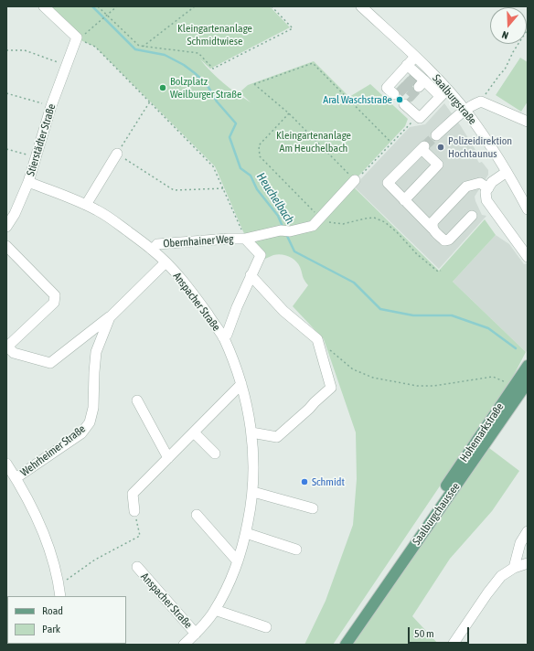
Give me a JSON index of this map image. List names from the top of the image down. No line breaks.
{"streets":{"main road":["Hohemarkstraße","Saalburgchaussee"],"street":["Saalburgstraße","Stierstädter Straße","Obernhainer Weg","Anspacher Straße","Wehrheimer Straße"]},"crossings":[["Stierstädter Straße","Anspacher Straße"],["Obernhainer Weg","Anspacher Straße"],["Anspacher Straße","Wehrheimer Straße"],["Hohemarkstraße","Saalburgchaussee"]],"water":["Heuchelbach"],"parks":["Kleingartenanlage Schmidtwiese","Kleingartenanlage Am Heuchelbach"],"places":["Bolzplatz Weilburger Straße","Aral Waschstraße","Polizeidirektion Hochtaunus","Schmidt"],"legend":["Road","Park"],"scale_bar":"50 m","north":"bottom"}
